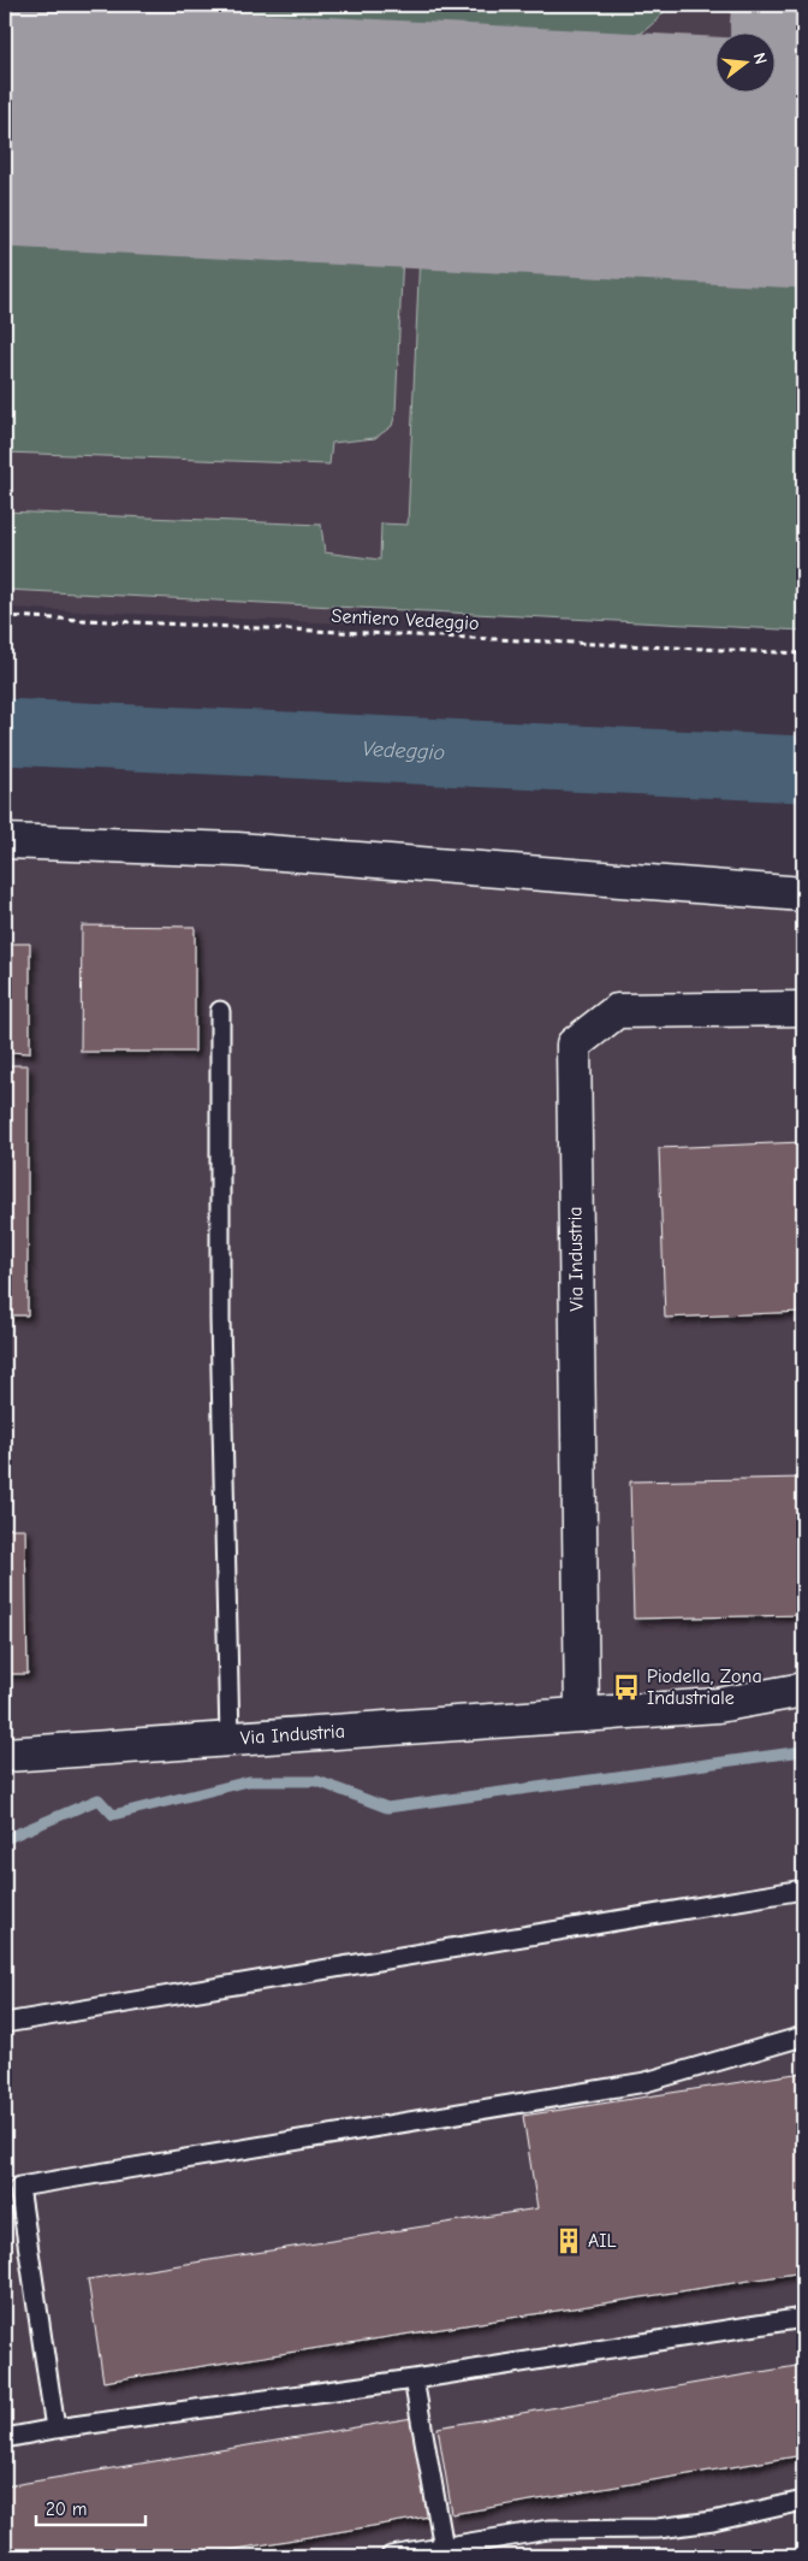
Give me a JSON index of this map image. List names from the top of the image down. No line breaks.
{"streets":{"street":["Via Industria"],"path":["Sentiero Vedeggio"]},"water":["Vedeggio"],"places":{"bus stop":["Piodella, Zona Industriale"],"building":["AIL"]},"scale_bar":"20 m","north":"right"}
